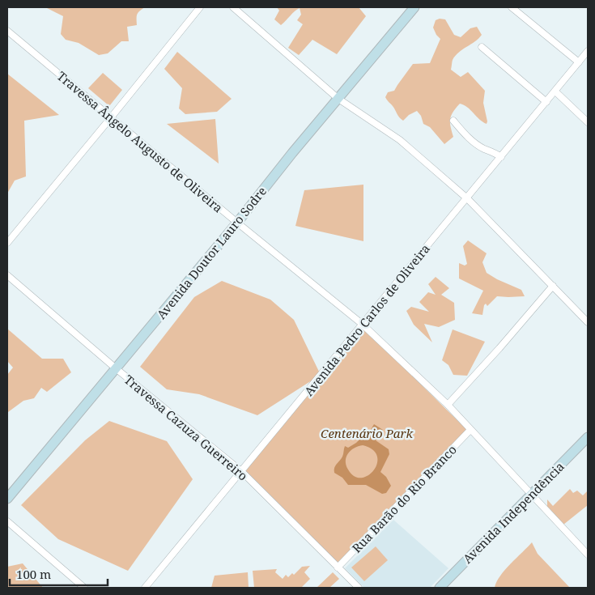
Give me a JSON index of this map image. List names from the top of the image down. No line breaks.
{"streets":{"street":["Travessa Ângelo Augusto de Oliveira","Avenida Doutor Lauro Sodre","Avenida Pedro Carlos de Oliveira","Travessa Cazuza Guerreiro","Rua Barão do Rio Branco","Avenida Independência"]},"crossings":[["Travessa Ângelo Augusto de Oliveira","Avenida Doutor Lauro Sodre"],["Travessa Ângelo Augusto de Oliveira","Avenida Pedro Carlos de Oliveira"],["Travessa Ângelo Augusto de Oliveira","Rua Barão do Rio Branco"],["Travessa Ângelo Augusto de Oliveira","Avenida Independência"],["Avenida Doutor Lauro Sodre","Travessa Cazuza Guerreiro"],["Avenida Pedro Carlos de Oliveira","Travessa Cazuza Guerreiro"],["Travessa Cazuza Guerreiro","Rua Barão do Rio Branco"]],"parks":["Centenário Park"],"scale_bar":"100 m"}
